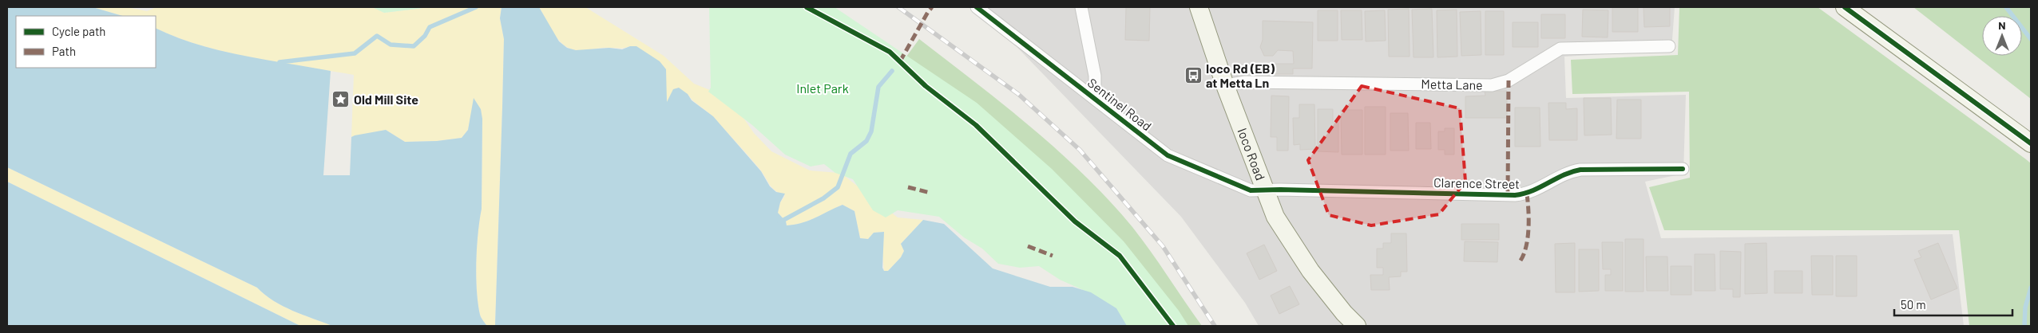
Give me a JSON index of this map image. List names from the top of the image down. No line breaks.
{"streets":{"main road":["Ioco Road"],"street":["Metta Lane","Sentinel Road","Clarence Street"]},"crossings":[["Metta Lane","Ioco Road"],["Sentinel Road","Ioco Road"],["Sentinel Road","Clarence Street"],["Ioco Road","Clarence Street"]],"parks":["Inlet Park"],"places":{"bus stop":["Ioco Rd (EB) at Metta Ln"],"place":["Old Mill Site"]},"legend":["Cycle path","Path"],"scale_bar":"50 m","north":"top"}
